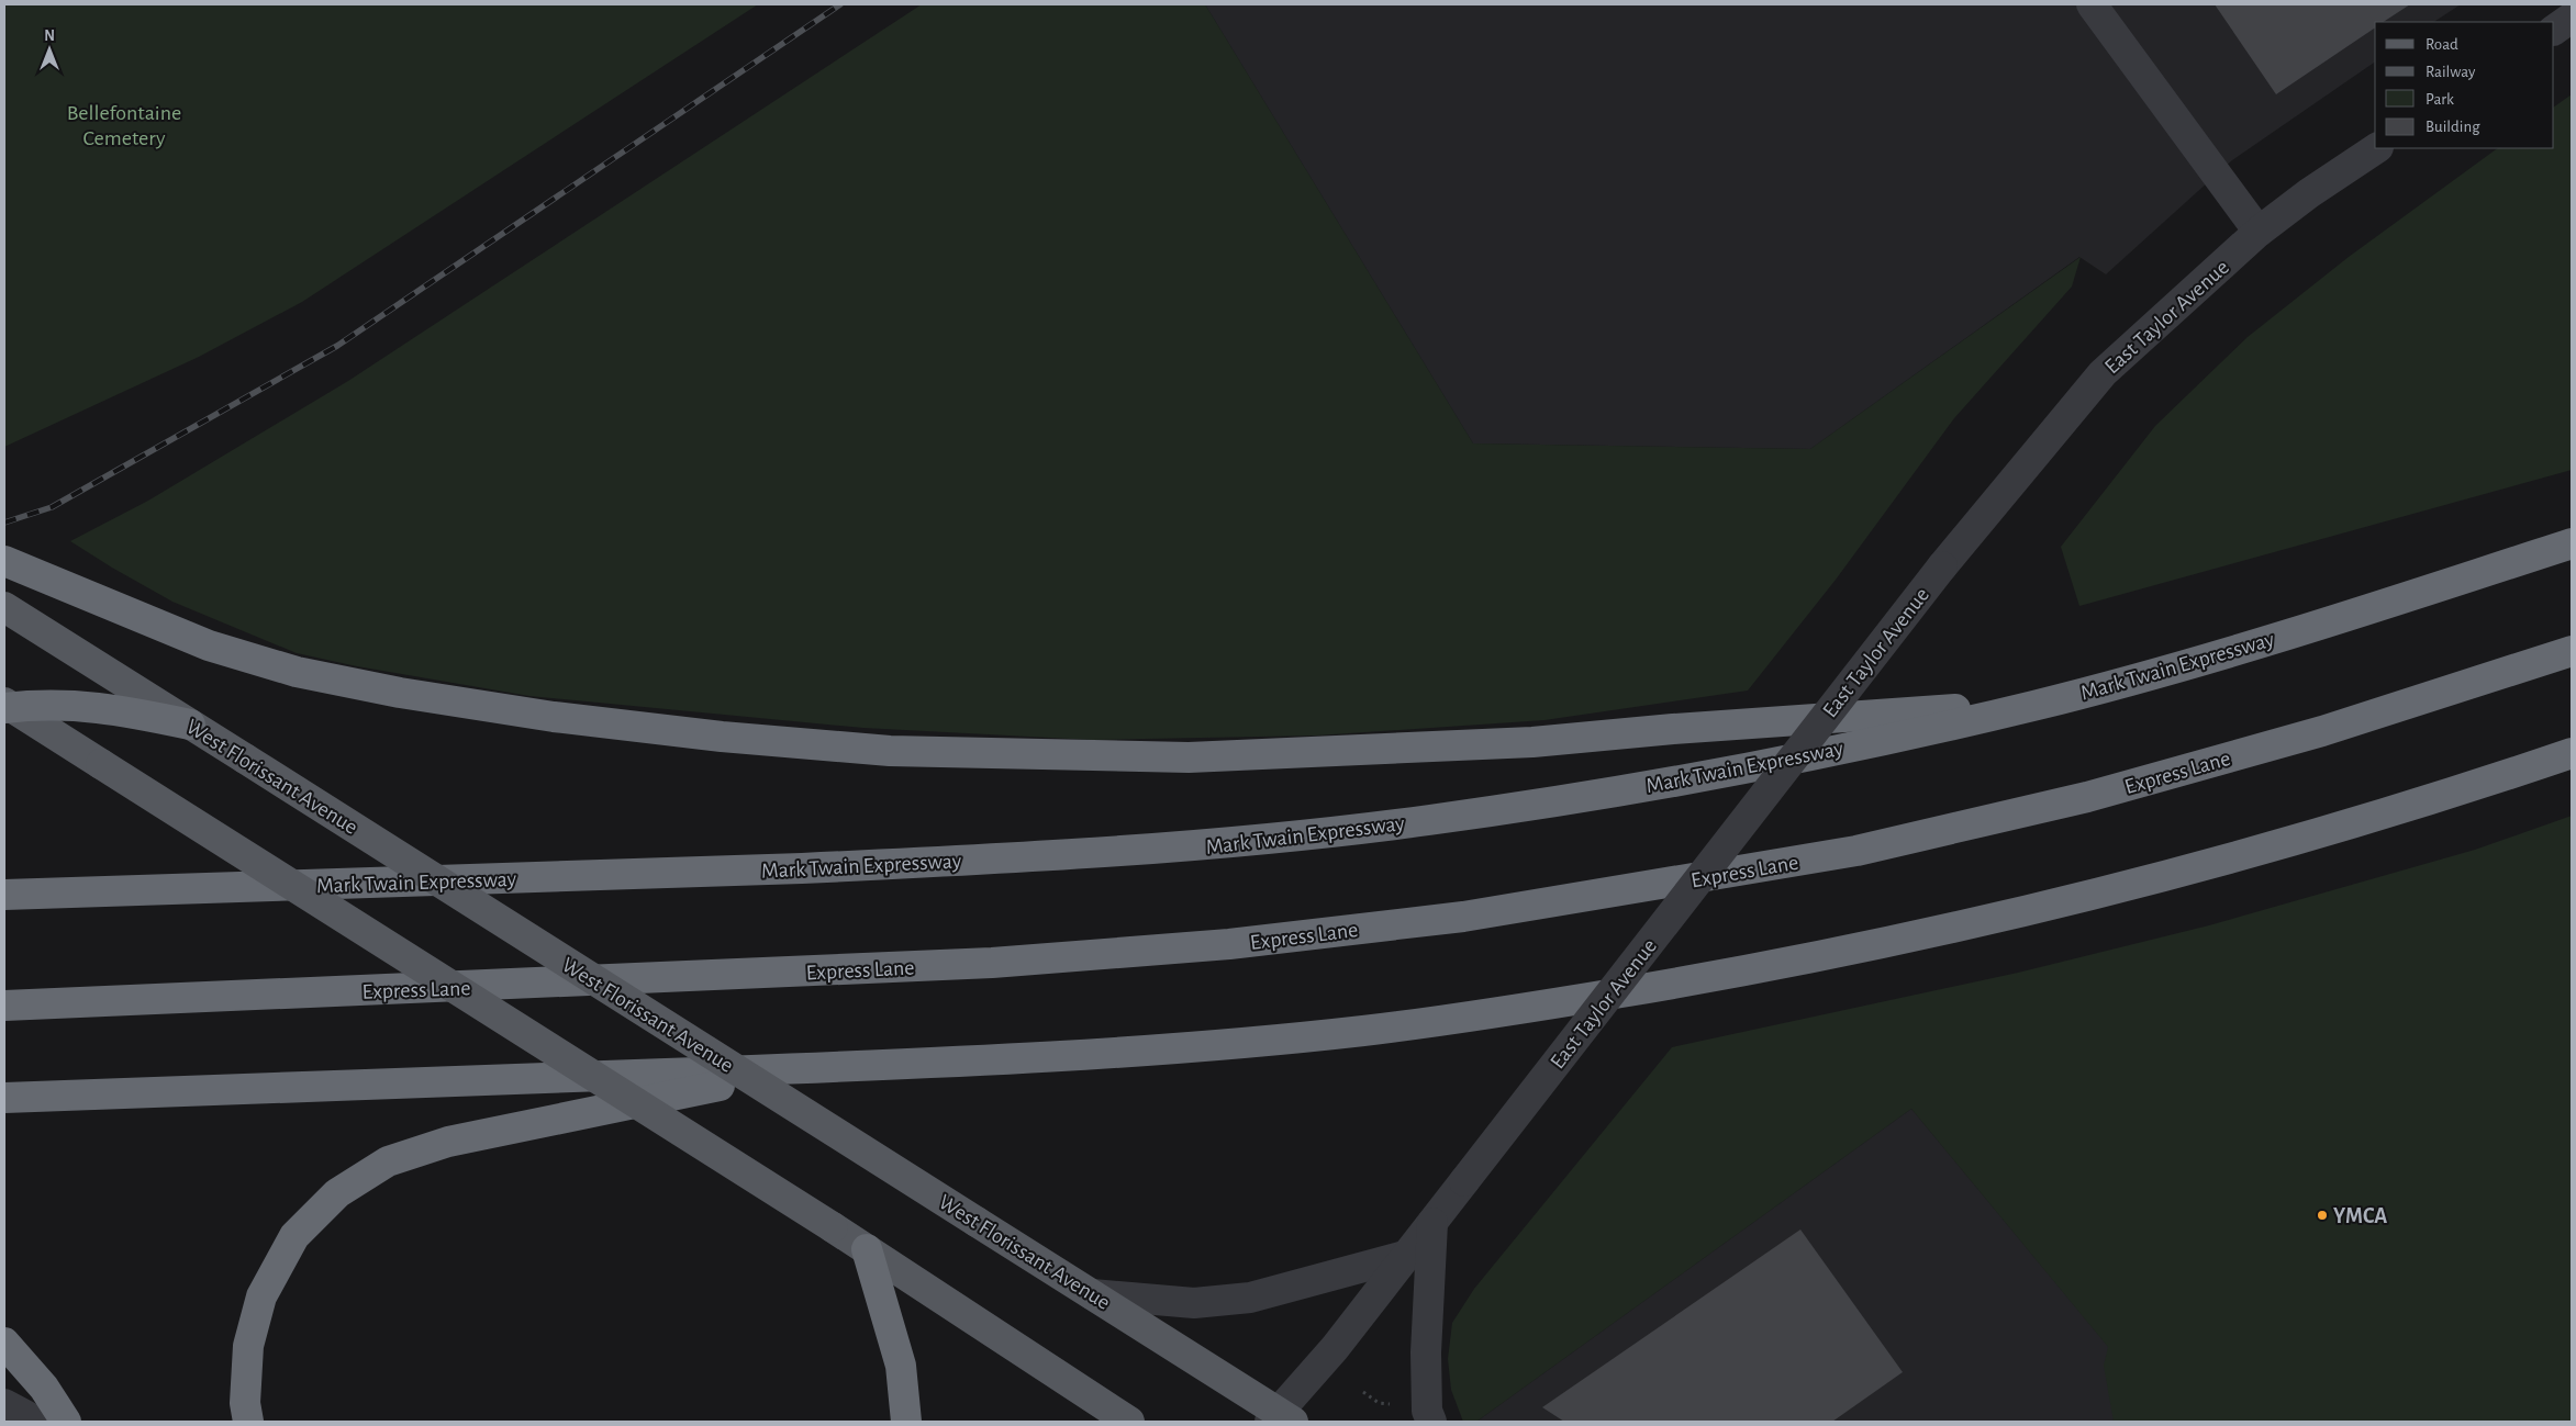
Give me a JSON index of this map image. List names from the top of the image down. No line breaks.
{"streets":{"highway":["Mark Twain Expressway","Express Lane"],"main road":["West Florissant Avenue"],"street":["East Taylor Avenue"]},"crossings":[["East Taylor Avenue","West Florissant Avenue"]],"parks":["Bellefontaine Cemetery"],"places":["YMCA"],"legend":["Road","Railway","Park","Building"],"north":"top"}
